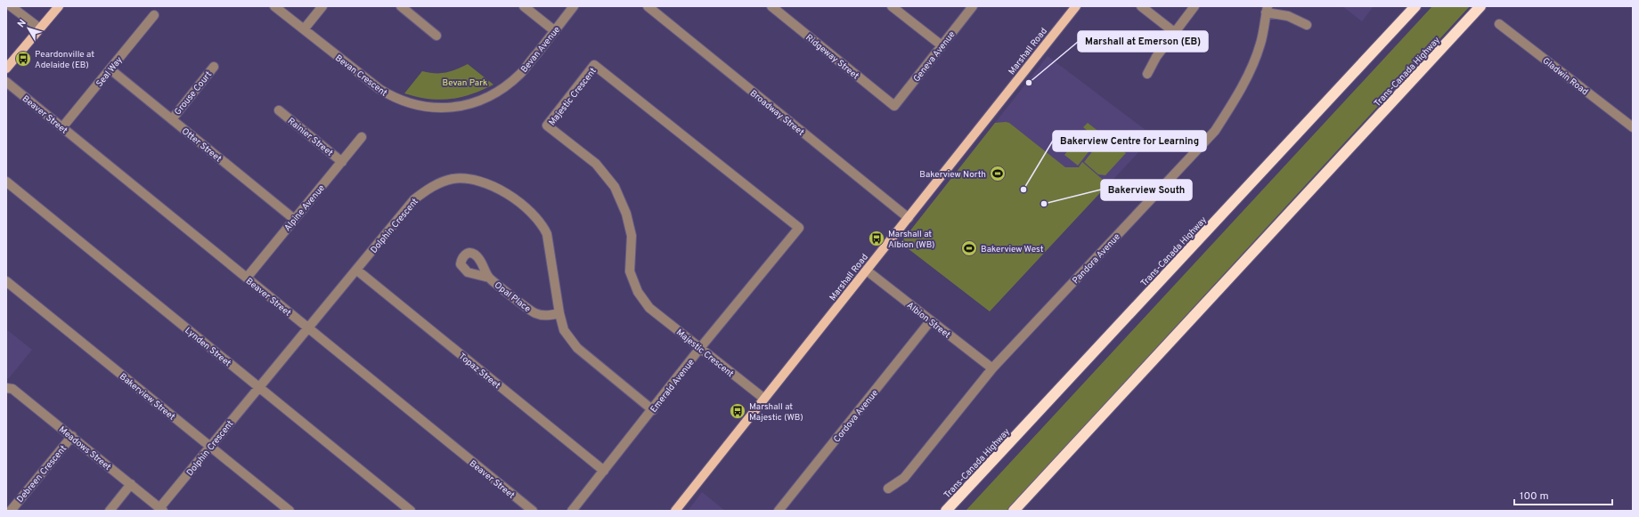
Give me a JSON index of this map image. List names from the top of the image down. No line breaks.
{"streets":{"highway":["Trans-Canada Highway"],"main road":["Marshall Road"],"street":["Bevan Avenue","Ridgeway Street","Geneva Avenue","Seal Way","Bevan Crescent","Gladwin Road","Grouse Court","Majestic Crescent","Broadway Street","Beaver Street","Rainier Street","Otter Street","Alpine Avenue","Dolphin Crescent","Pandora Avenue","Opal Place","Albion Street","Lynden Street","Topaz Street","Emerald Avenue","Bakerview Street","Cordova Avenue","Meadows Street","Debreen Crescent"]},"crossings":[["Bevan Avenue","Bevan Crescent"],["Marshall Road","Majestic Crescent"],["Marshall Road","Broadway Street"],["Marshall Road","Albion Street"],["Ridgeway Street","Geneva Avenue"],["Seal Way","Beaver Street"],["Seal Way","Otter Street"],["Grouse Court","Otter Street"],["Majestic Crescent","Emerald Avenue"],["Beaver Street","Alpine Avenue"],["Beaver Street","Dolphin Crescent"],["Rainier Street","Alpine Avenue"],["Otter Street","Alpine Avenue"],["Dolphin Crescent","Opal Place"],["Dolphin Crescent","Lynden Street"],["Dolphin Crescent","Topaz Street"],["Dolphin Crescent","Emerald Avenue"],["Dolphin Crescent","Bakerview Street"],["Dolphin Crescent","Meadows Street"],["Pandora Avenue","Albion Street"],["Albion Street","Cordova Avenue"],["Topaz Street","Emerald Avenue"],["Meadows Street","Debreen Crescent"]],"parks":["Bevan Park"],"places":{"bus stop":["Peardonville at Adelaide (EB)","Marshall at Albion (WB)","Marshall at Majestic (WB)"],"other":["Marshall at Emerson (EB)","Bakerview Centre for Learning","Bakerview South"],"sports":["Bakerview North","Bakerview West"]},"scale_bar":"100 m","north":"top left"}
